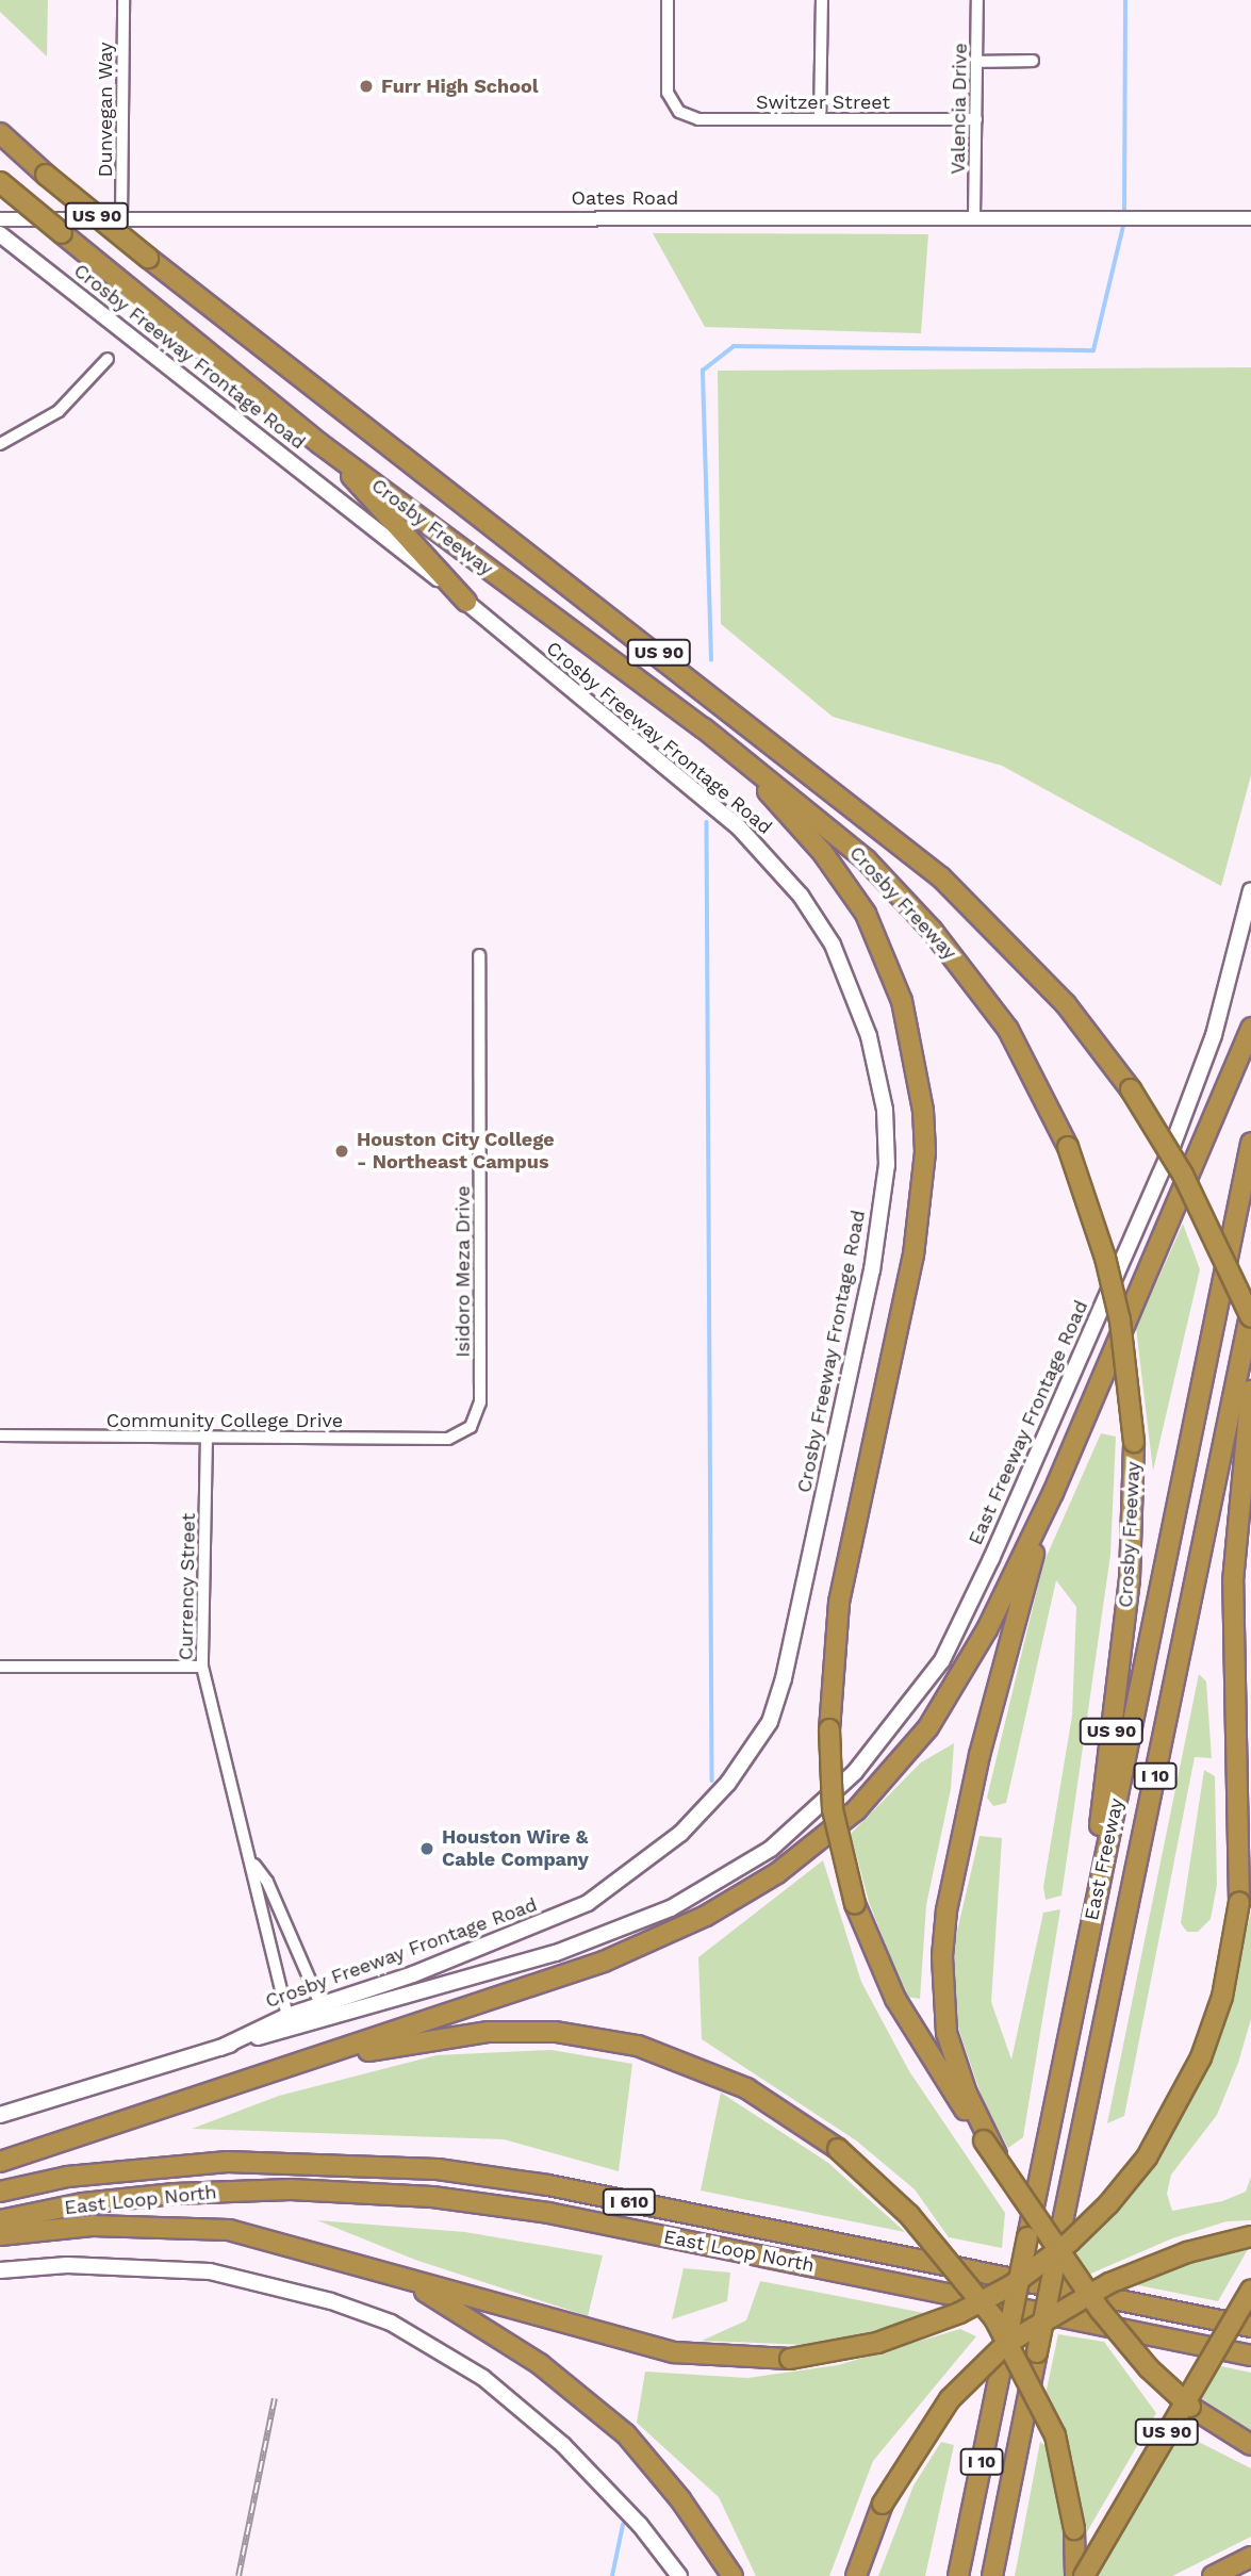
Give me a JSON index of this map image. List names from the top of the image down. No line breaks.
{"streets":{"highway":["US 90","Crosby Freeway","I 10","East Freeway","East Loop North","I 610"],"main road":["Crosby Freeway Frontage Road","East Freeway Frontage Road"],"street":["Switzer Street","Valencia Drive","Dunvegan Way","Oates Road","Isidoro Meza Drive","Community College Drive","Currency Street"]},"crossings":[["Switzer Street","Valencia Drive"],["Valencia Drive","Oates Road"],["Dunvegan Way","Oates Road"],["Crosby Freeway Frontage Road","East Freeway Frontage Road"],["Crosby Freeway Frontage Road","Currency Street"],["Crosby Freeway","East Freeway"],["Isidoro Meza Drive","Community College Drive"],["Community College Drive","Currency Street"]],"places":["Furr High School","Houston City College - Northeast Campus","Houston Wire & Cable Company"]}
